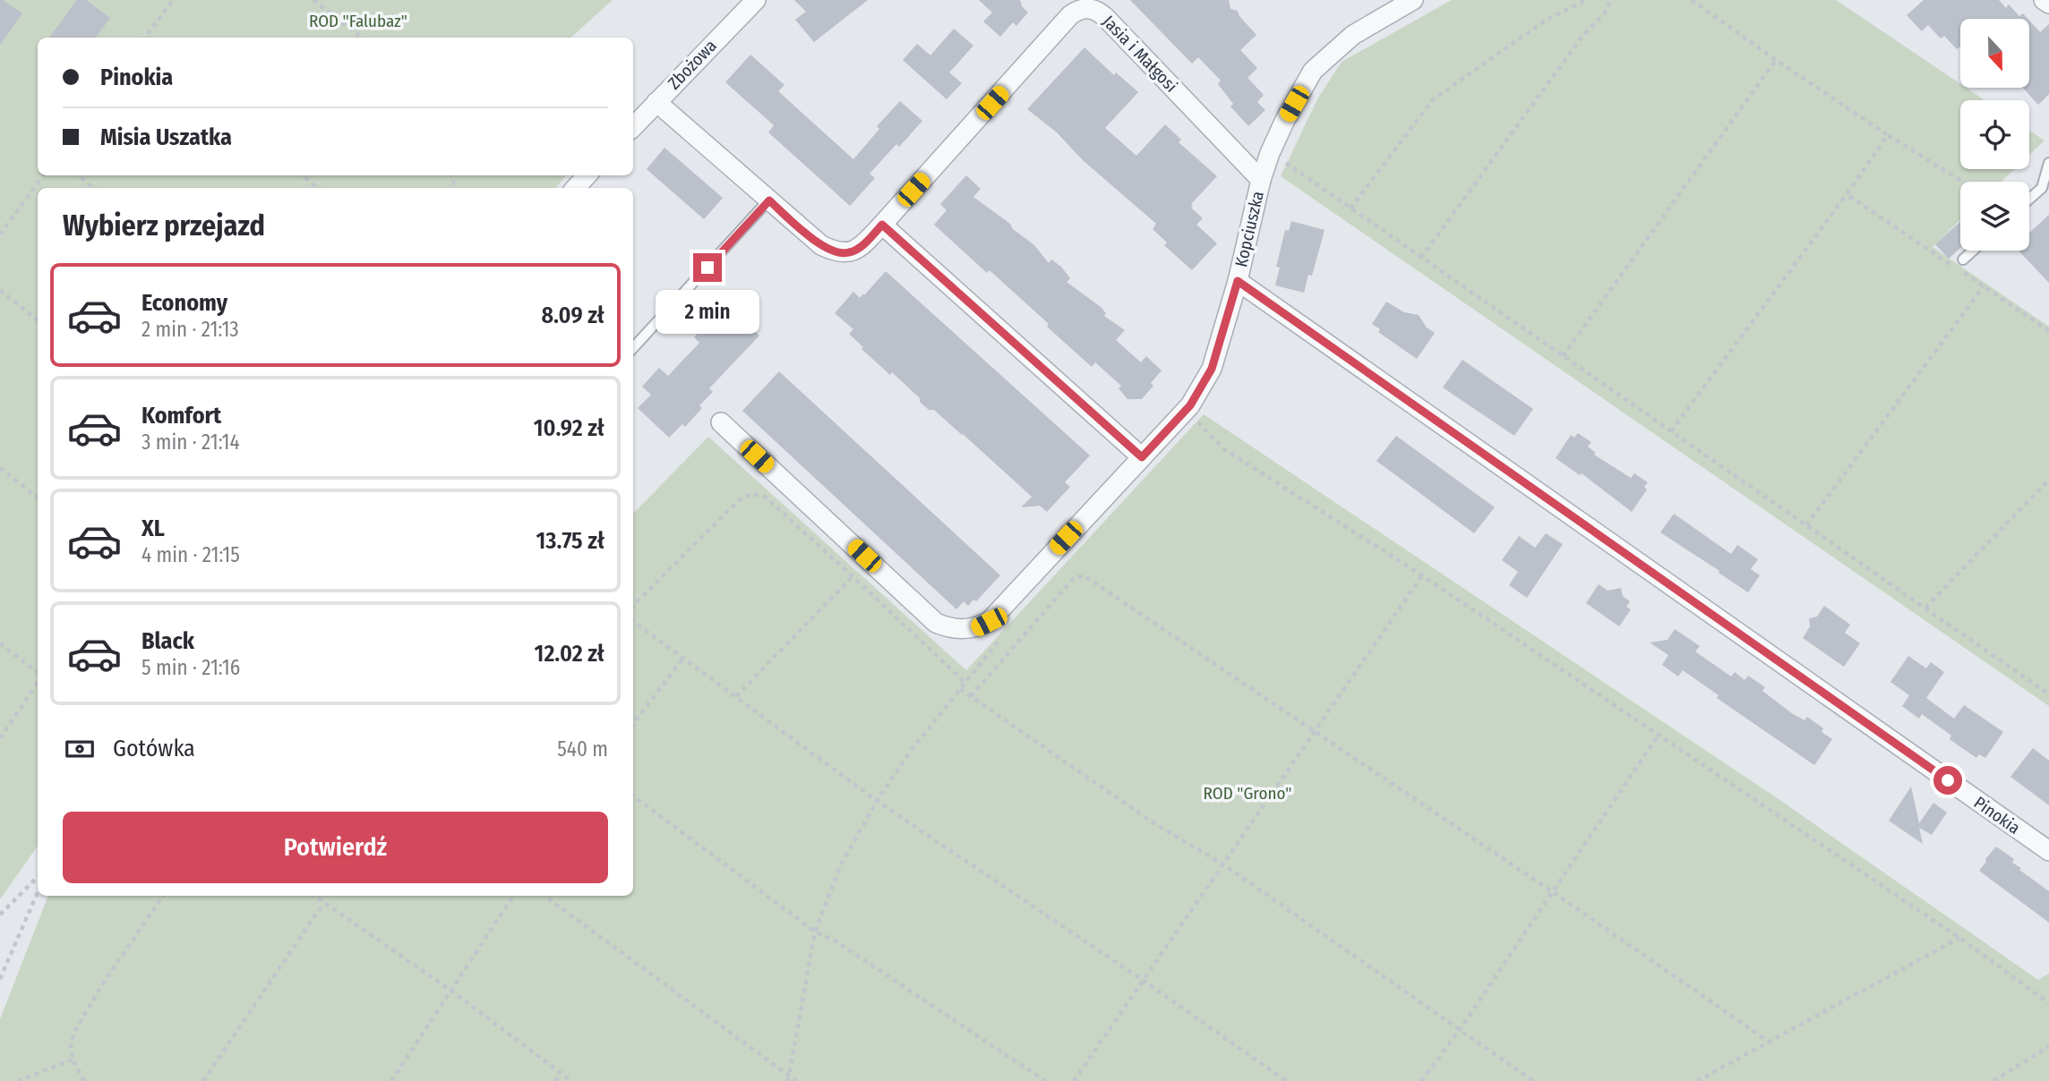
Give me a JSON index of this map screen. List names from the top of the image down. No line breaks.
{"streets":{"street":["Jasia i Małgosi","Zbożowa","Kopciuszka","Pinokia"]},"crossings":[["Jasia i Małgosi","Zbożowa"],["Jasia i Małgosi","Kopciuszka"],["Kopciuszka","Pinokia"]],"parks":["ROD \"Falubaz\"","ROD \"Grono\""],"north":"bottom","page":{"banner":["Pinokia","Misia Uszatka"],"heading":"Wybierz przejazd","list":[{"name":"Economy","note":"2 min · 21:13","value":"8.09 zł"},{"name":"Komfort","note":"3 min · 21:14","value":"10.92 zł"},{"name":"XL","note":"4 min · 21:15","value":"13.75 zł"},{"name":"Black","note":"5 min · 21:16","value":"12.02 zł"}],"bubble":"2 min","pay":["Gotówka","540 m"],"buttons":"Potwierdź"}}
